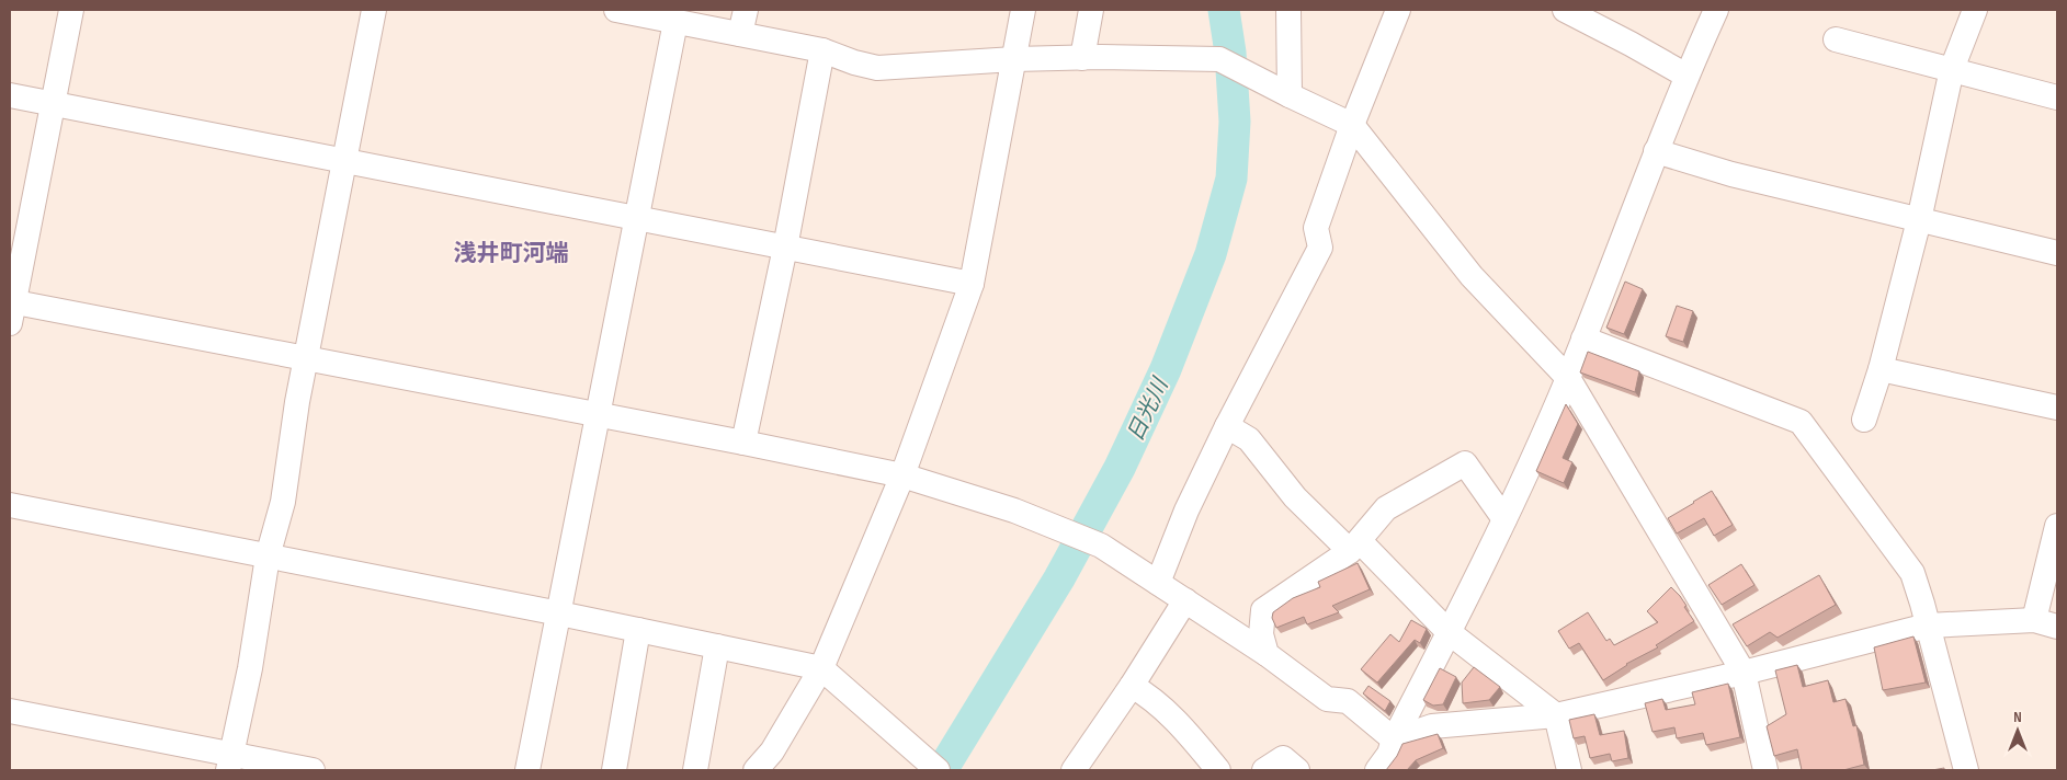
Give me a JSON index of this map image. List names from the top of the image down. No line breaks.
{"districts":["浅井町河端"],"water":["日光川"],"north":"top"}
